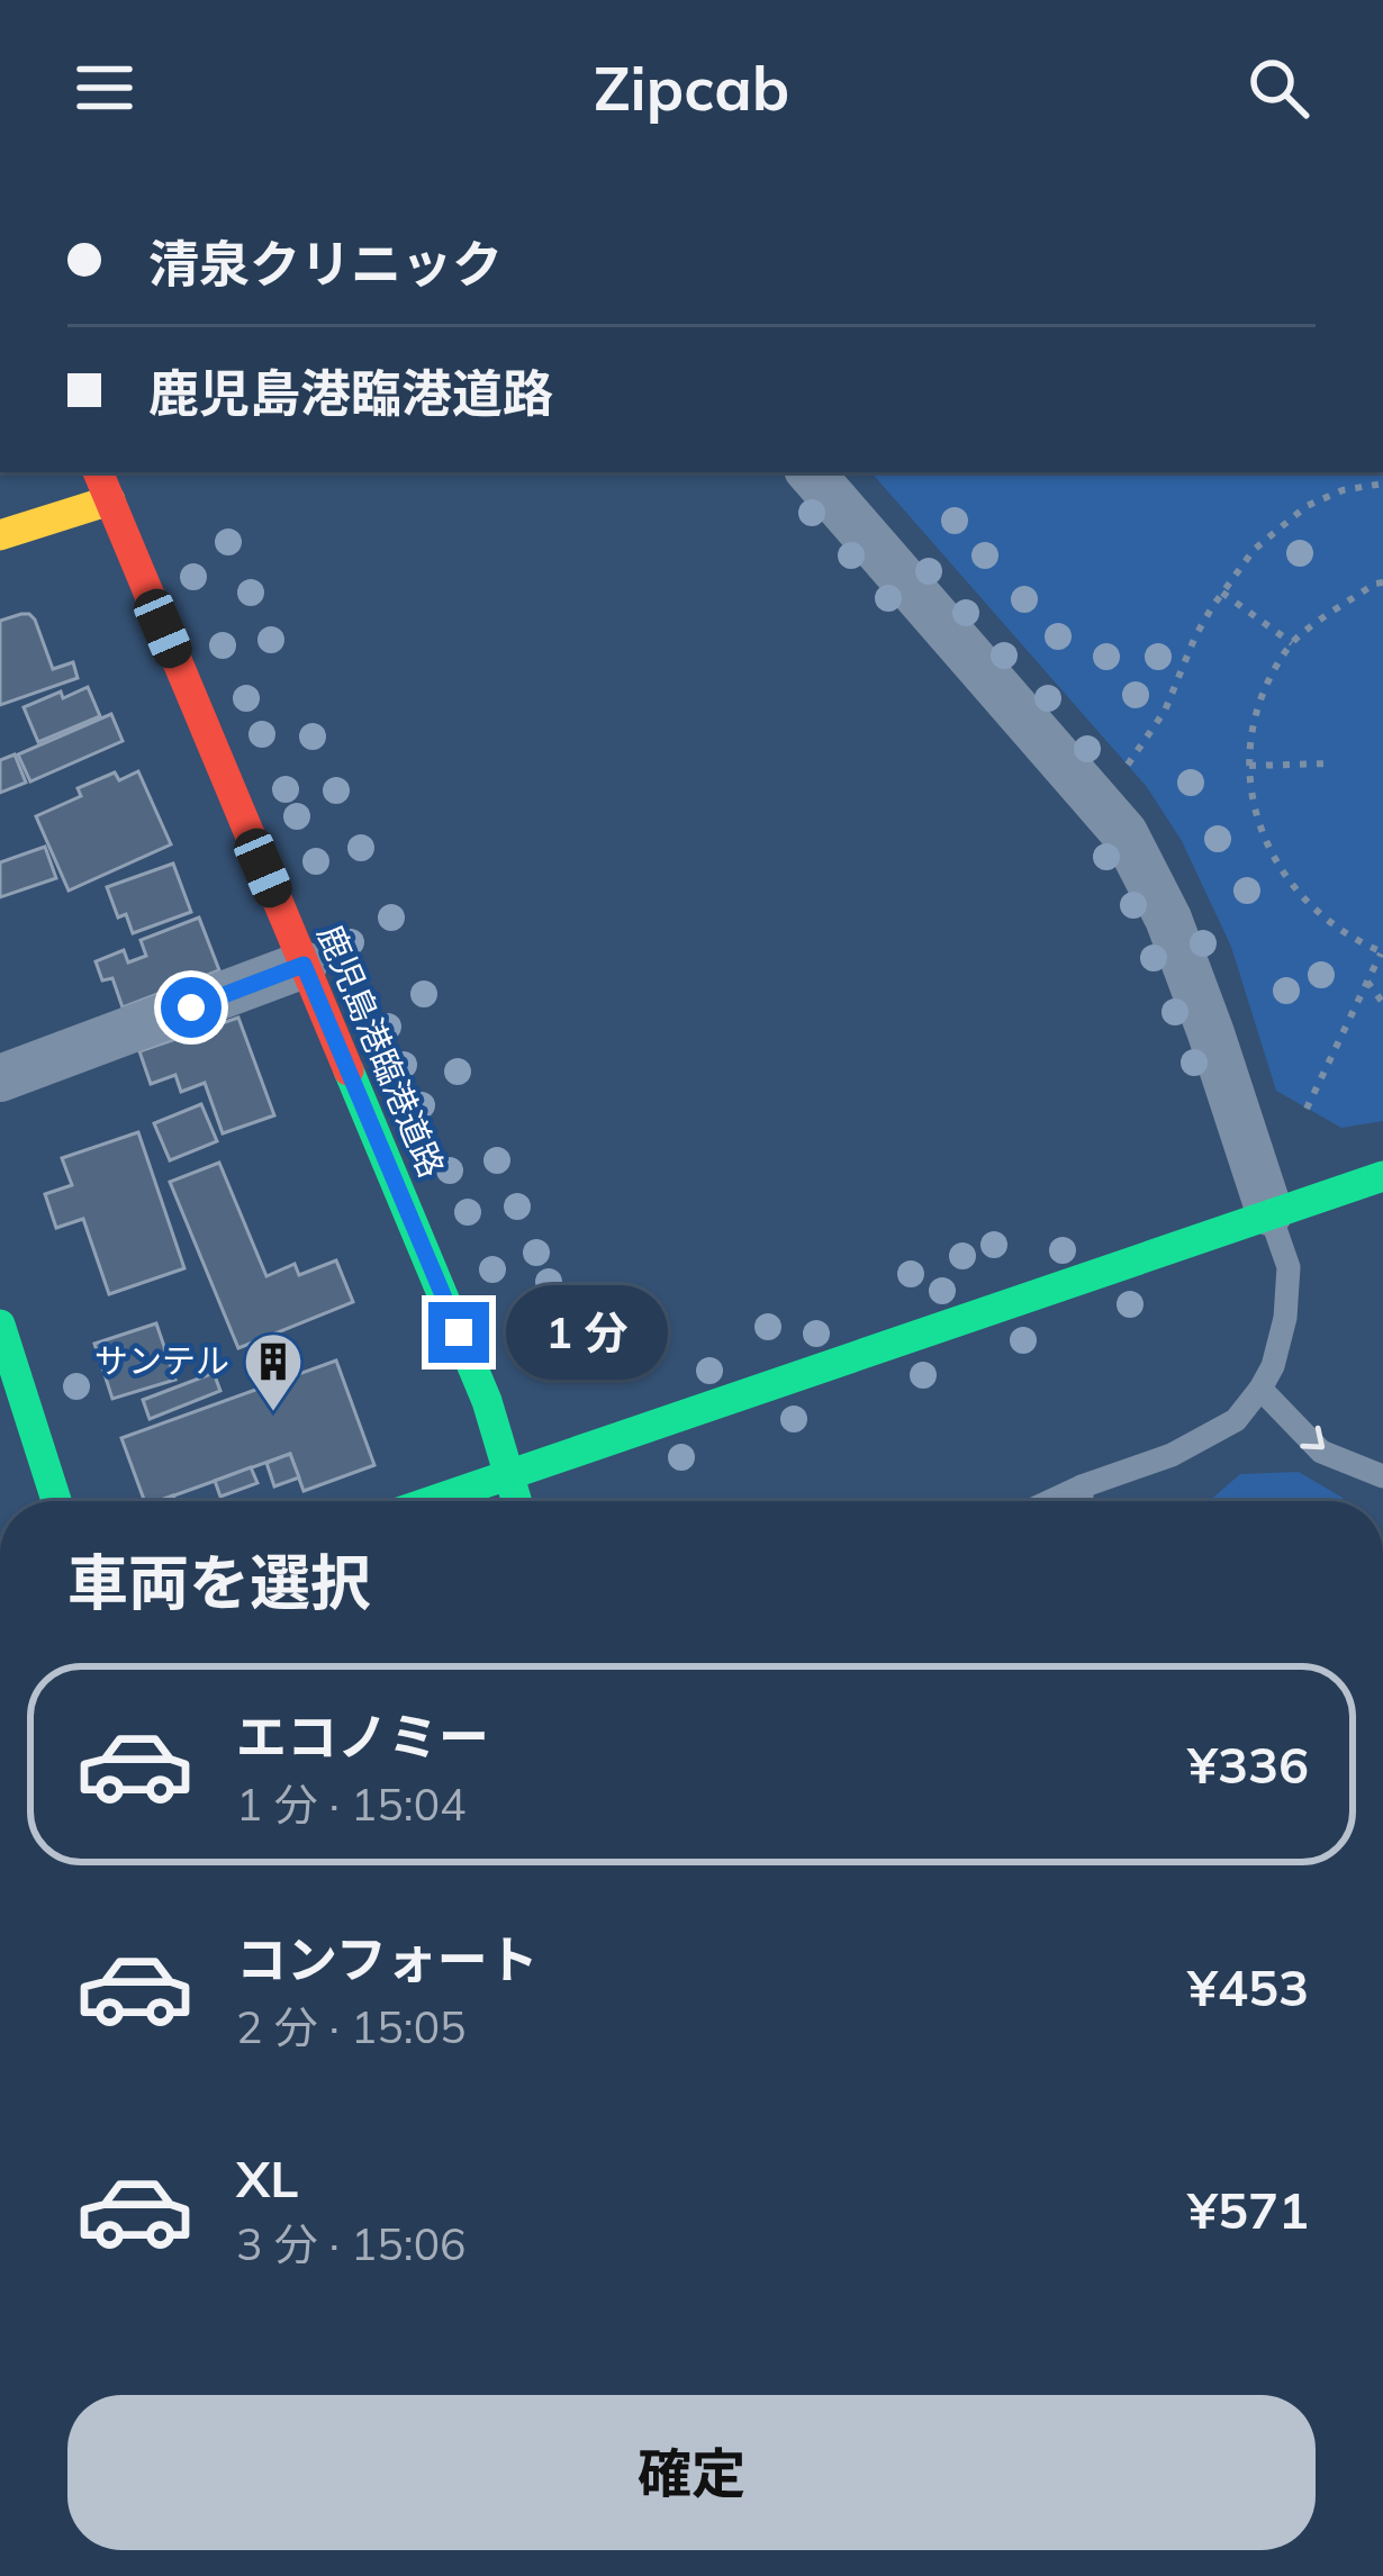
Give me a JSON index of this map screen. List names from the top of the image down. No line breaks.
{"streets":{"street":["鹿児島港臨港道路"]},"places":{"building":["サンテル"]},"page":{"header":"Zipcab","banner":["清泉クリニック","鹿児島港臨港道路"],"bubble":"1 分","heading":"車両を選択","list":[{"name":"エコノミー","note":"1 分 · 15:04","value":"¥336"},{"name":"コンフォート","note":"2 分 · 15:05","value":"¥453"},{"name":"XL","note":"3 分 · 15:06","value":"¥571"}],"buttons":"確定"}}
